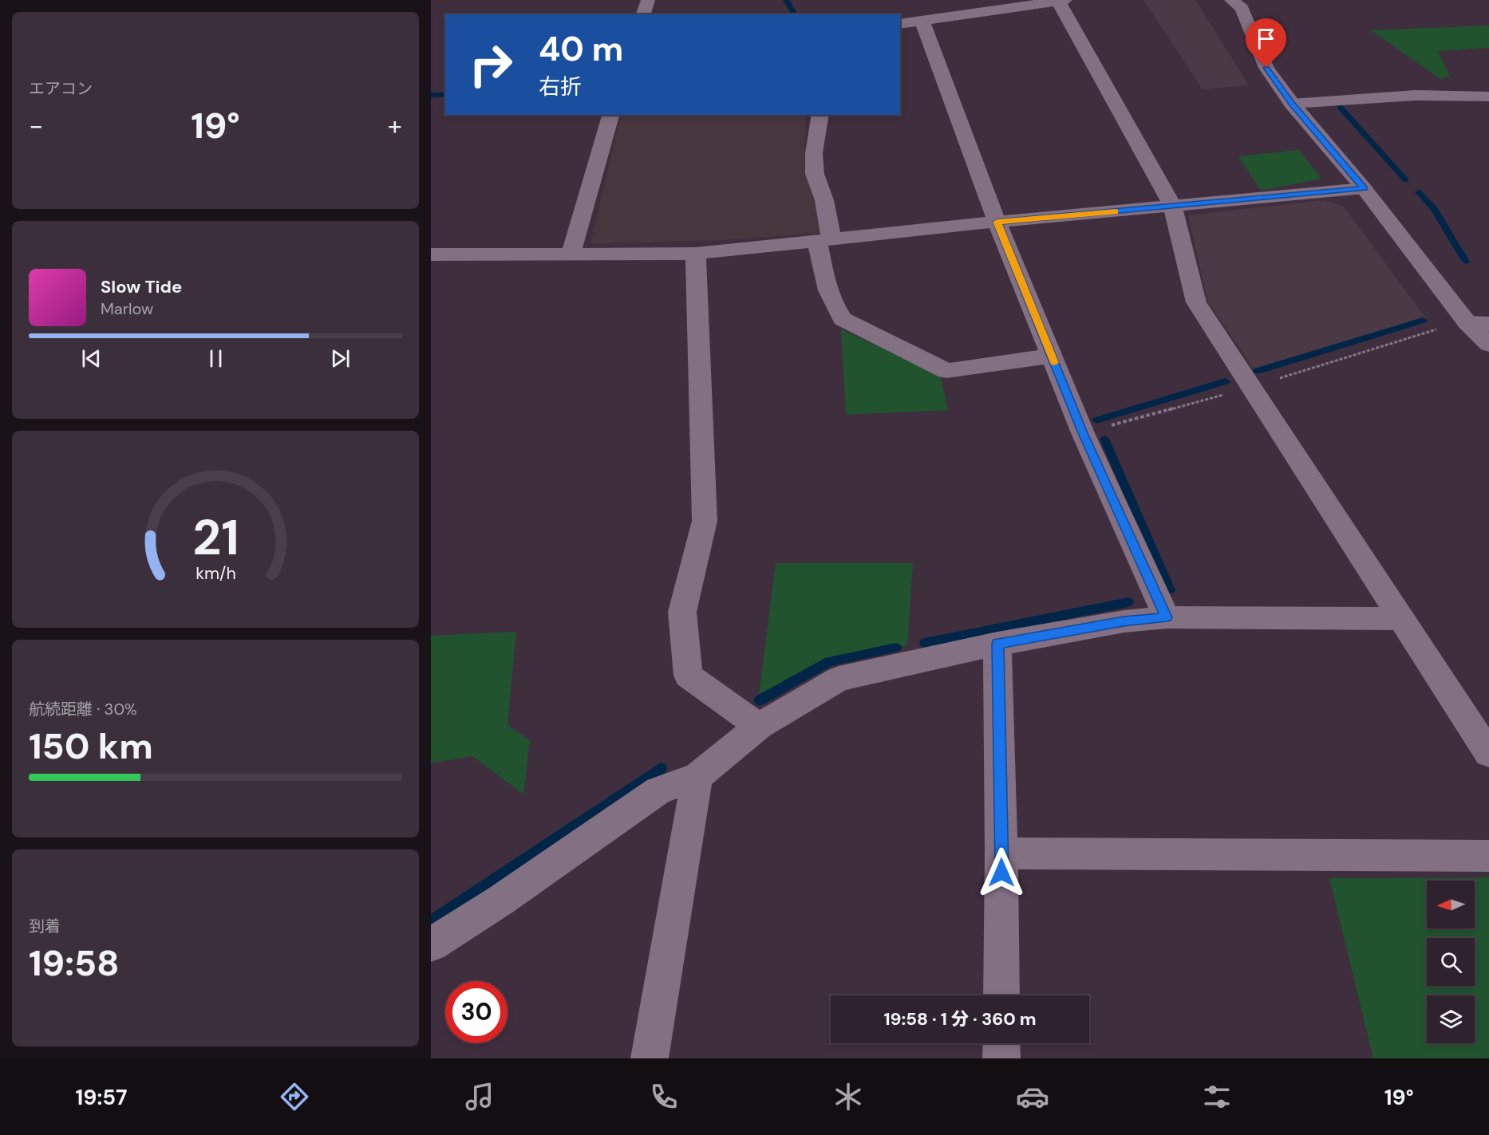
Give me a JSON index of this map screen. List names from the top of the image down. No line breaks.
{"north":"left","page":{"tile":["エアコン",["航続距離 · 30%","150 km"],["到着","19:58"]],"turn":["40 m","右折"],"heat":["−","19°","+"],"song":["Slow Tide","Marlow"],"limit":"30","trip":"19:58 · 1 分 · 360 m","tabs":["19:57","19°"],"gauge":["21","km/h"]}}
